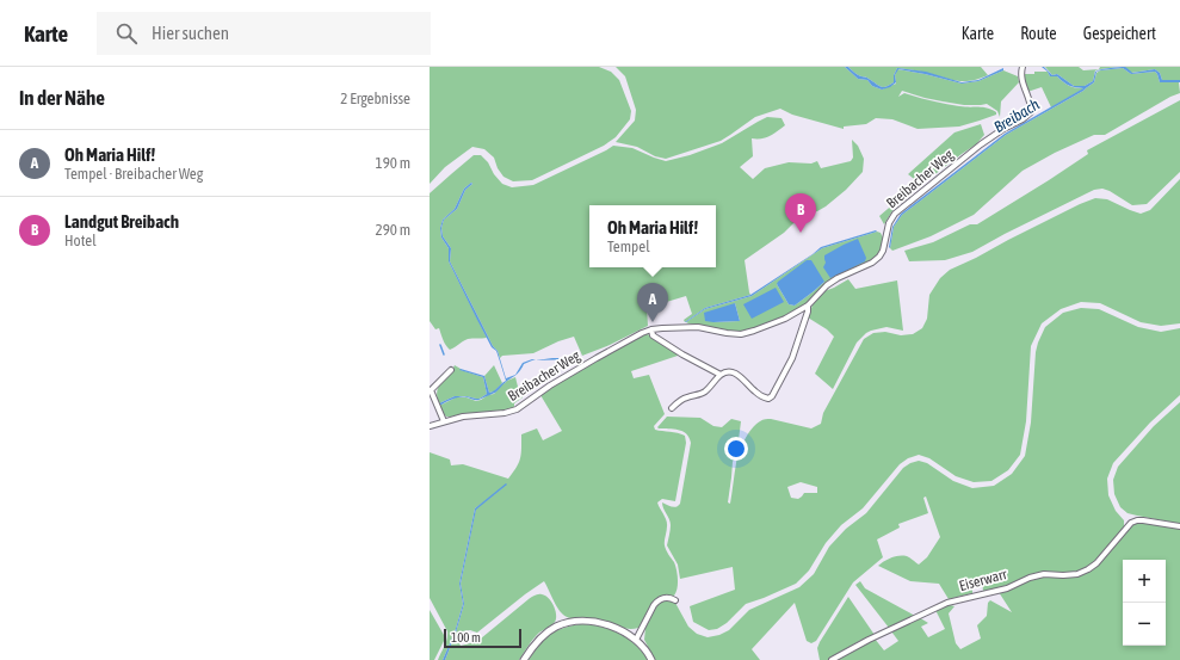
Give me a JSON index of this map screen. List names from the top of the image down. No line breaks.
{"streets":{"street":["Breibacher Weg","Eiserwarr"]},"water":["Breibach"],"scale_bar":"100 m","page":{"header":"Karte","search":"Hier suchen","nav":["Karte","Route","Gespeichert"],"heading":["In der Nähe","2 Ergebnisse"],"list":[{"mark":"A","name":"Oh Maria Hilf!","note":"Tempel · Breibacher Weg","value":"190 m"},{"mark":"B","name":"Landgut Breibach","note":"Hotel","value":"290 m"}],"pins":["B","A"],"popup":["Oh Maria Hilf!","Tempel"],"map_buttons":["+","−"],"scale":"100 m"}}
